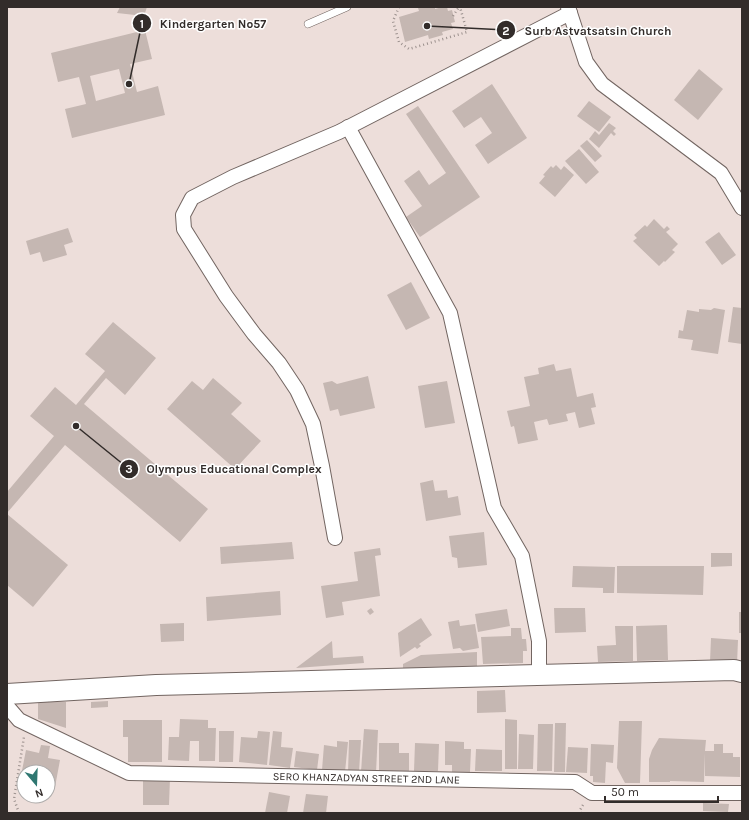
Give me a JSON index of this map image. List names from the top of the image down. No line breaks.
{"streets":{"street":["SERO KHANZADYAN STREET 2ND LANE"]},"places":["Surb Astvatsatsin Church","Kindergarten No57","Olympus Educational Complex"],"scale_bar":"50 m","north":"bottom"}
